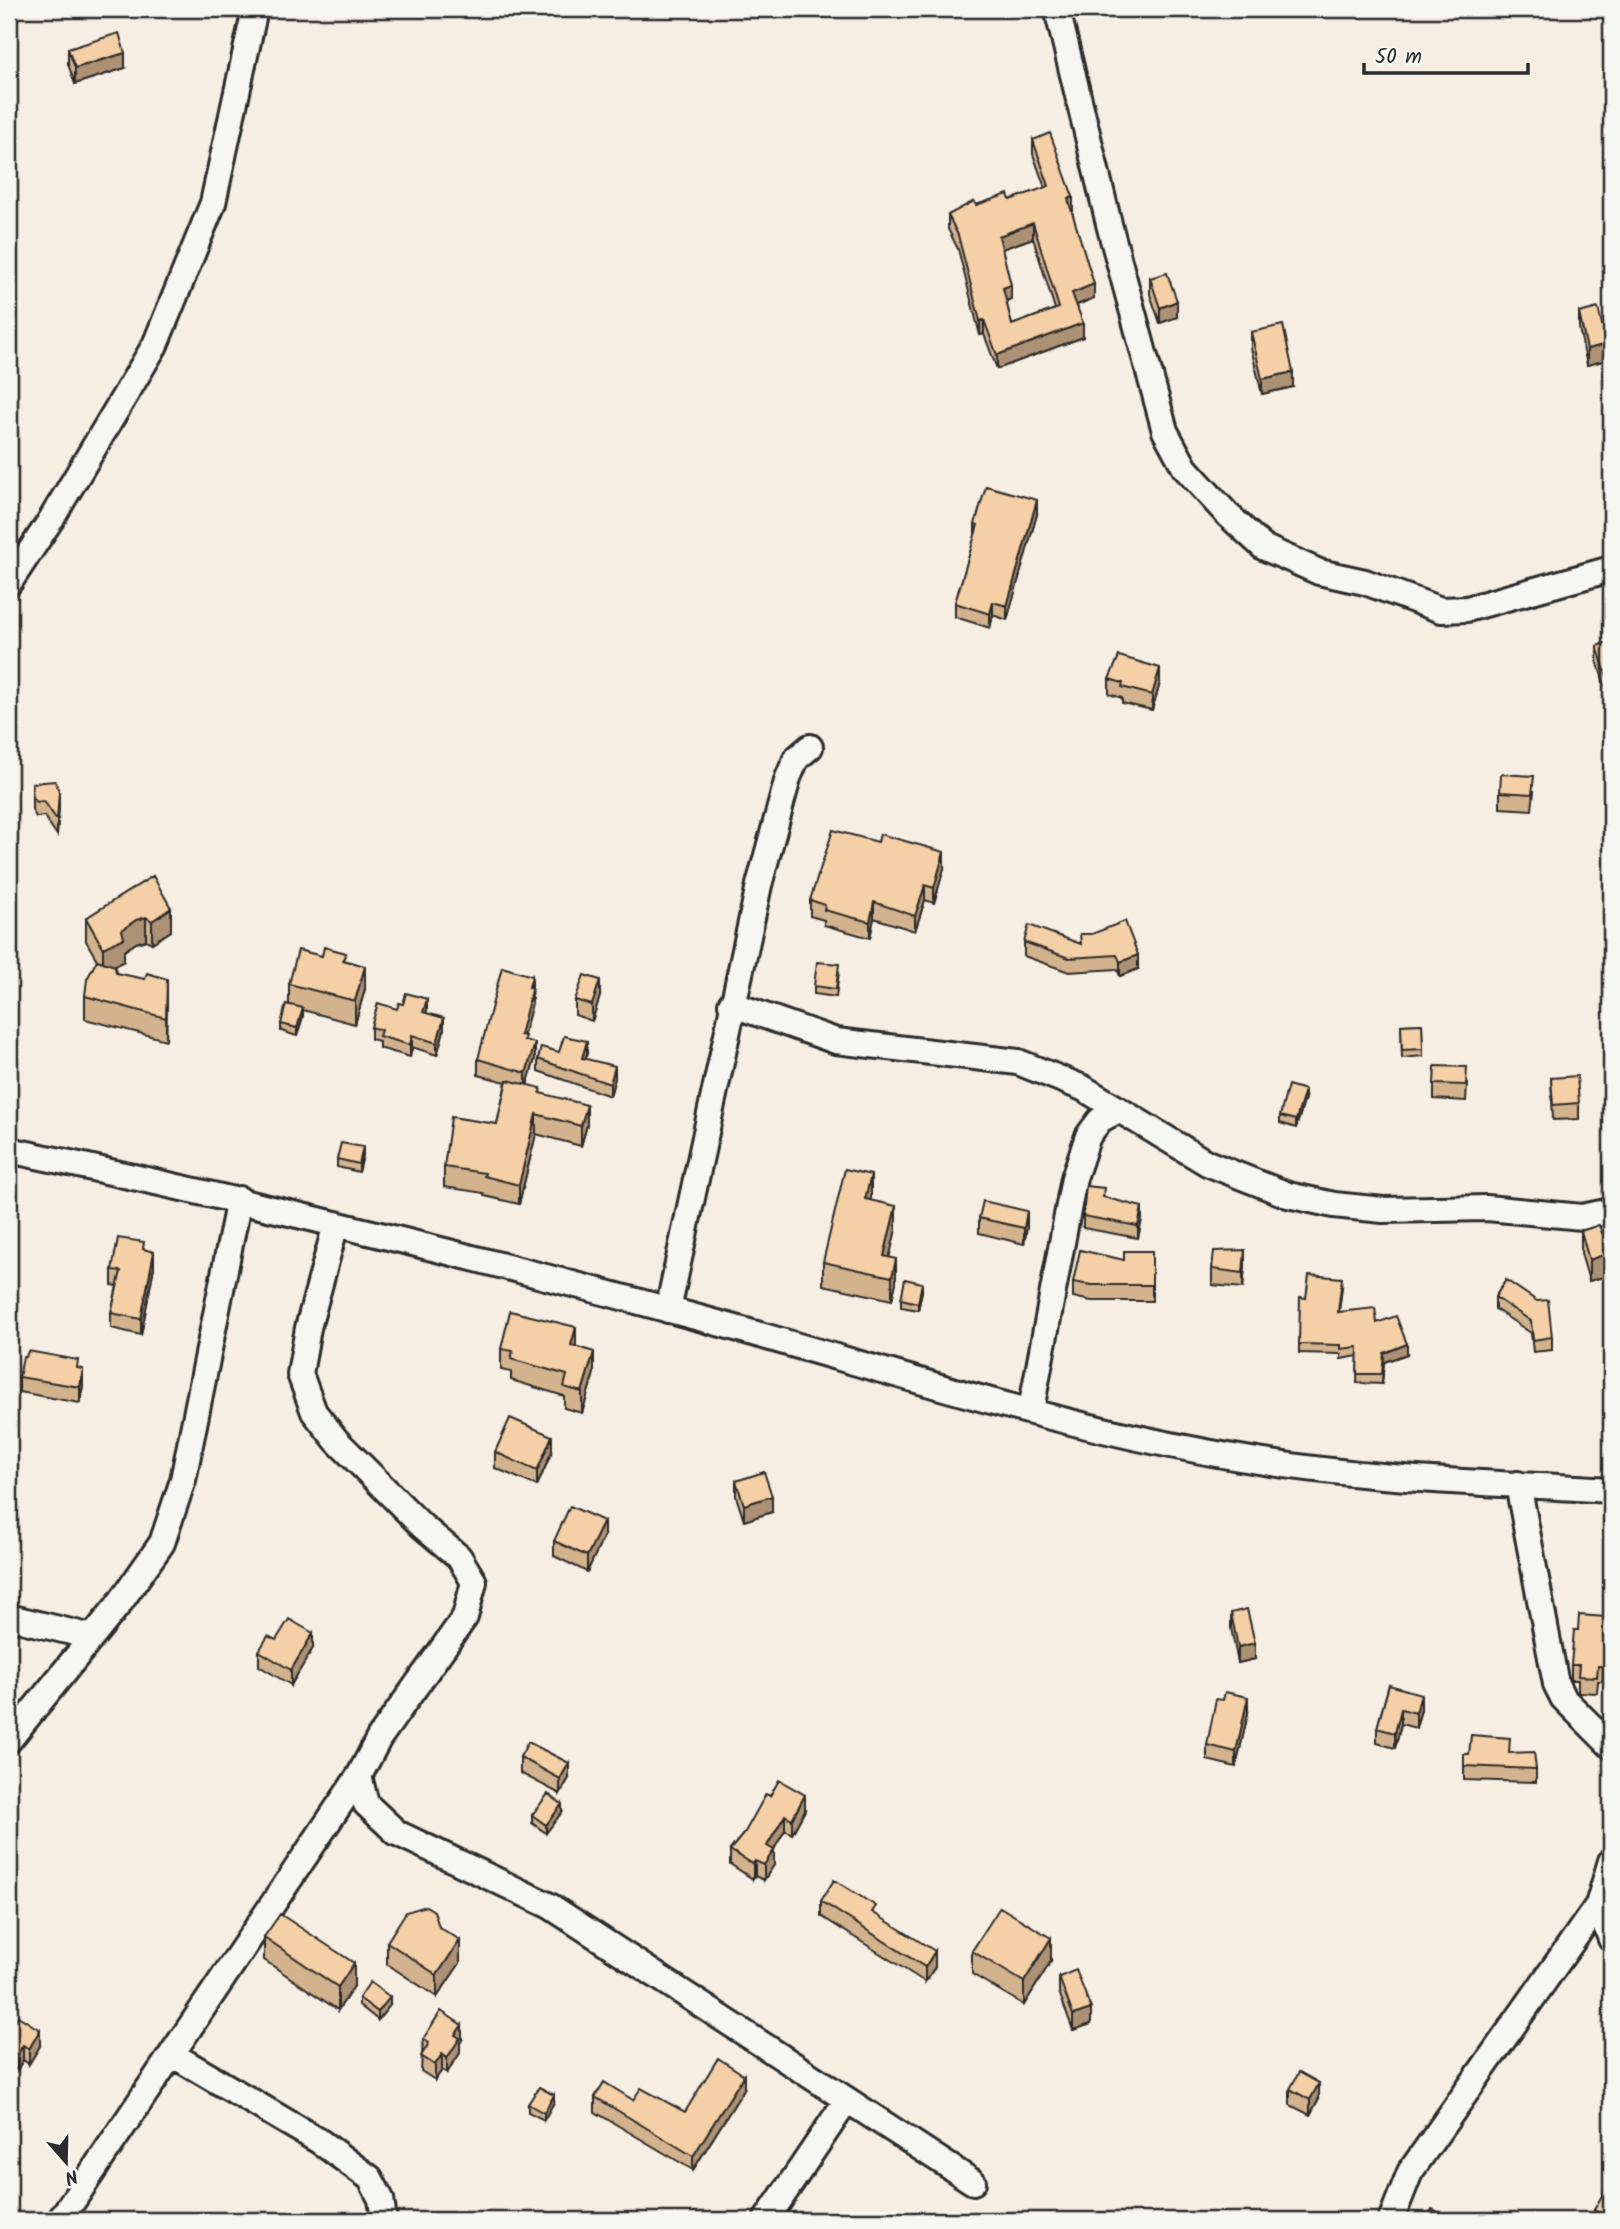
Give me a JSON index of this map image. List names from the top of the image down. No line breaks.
{"scale_bar":"50 m","north":"bottom"}
